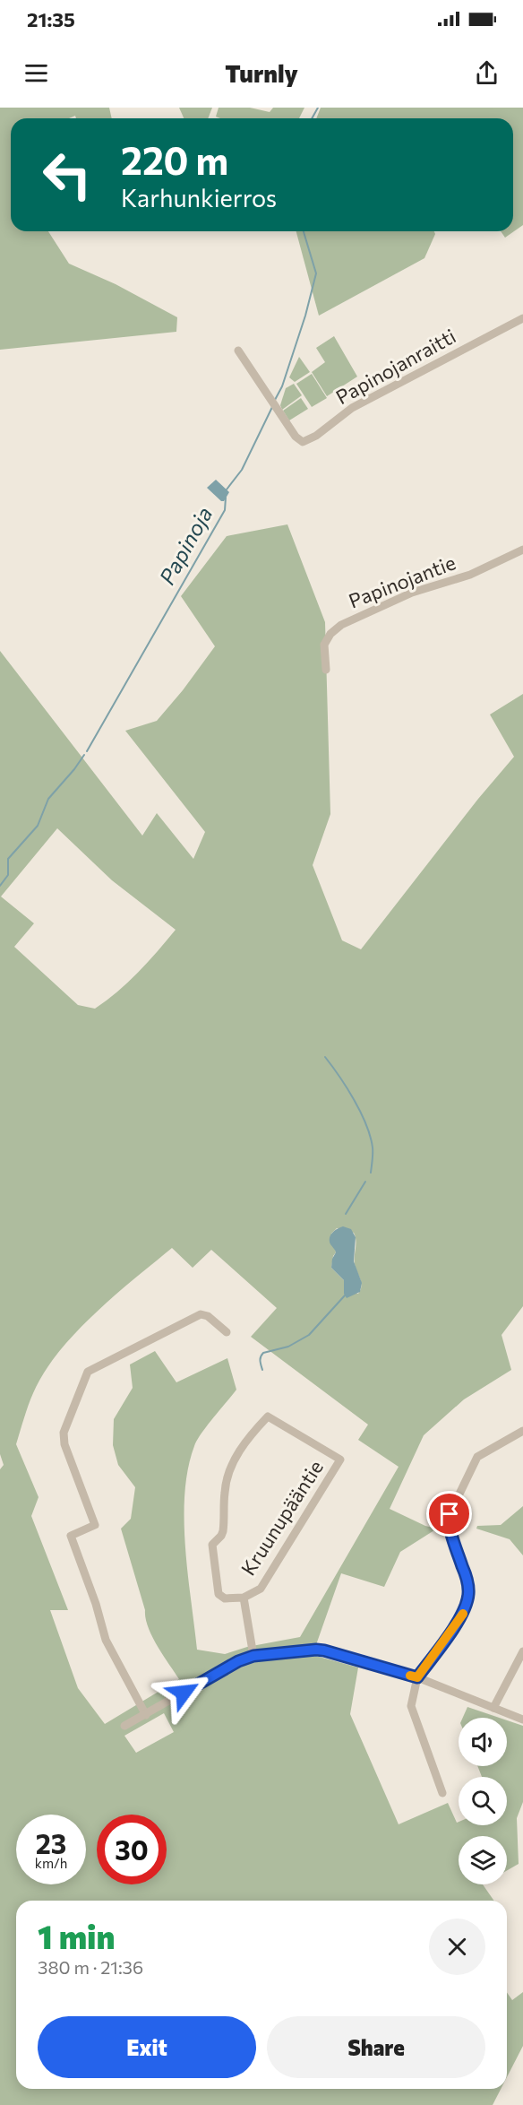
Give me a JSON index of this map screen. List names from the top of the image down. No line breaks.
{"streets":{"street":["Papinojanraitti","Papinojantie","Kruunupääntie"]},"water":["Papinoja"],"page":{"status":"21:35","header":"Turnly","turn":["220 m","Karhunkierros"],"speed":"23 km/h","limit":"30","heading":["1 min","380 m · 21:36"],"buttons":["Exit","Share"]}}
